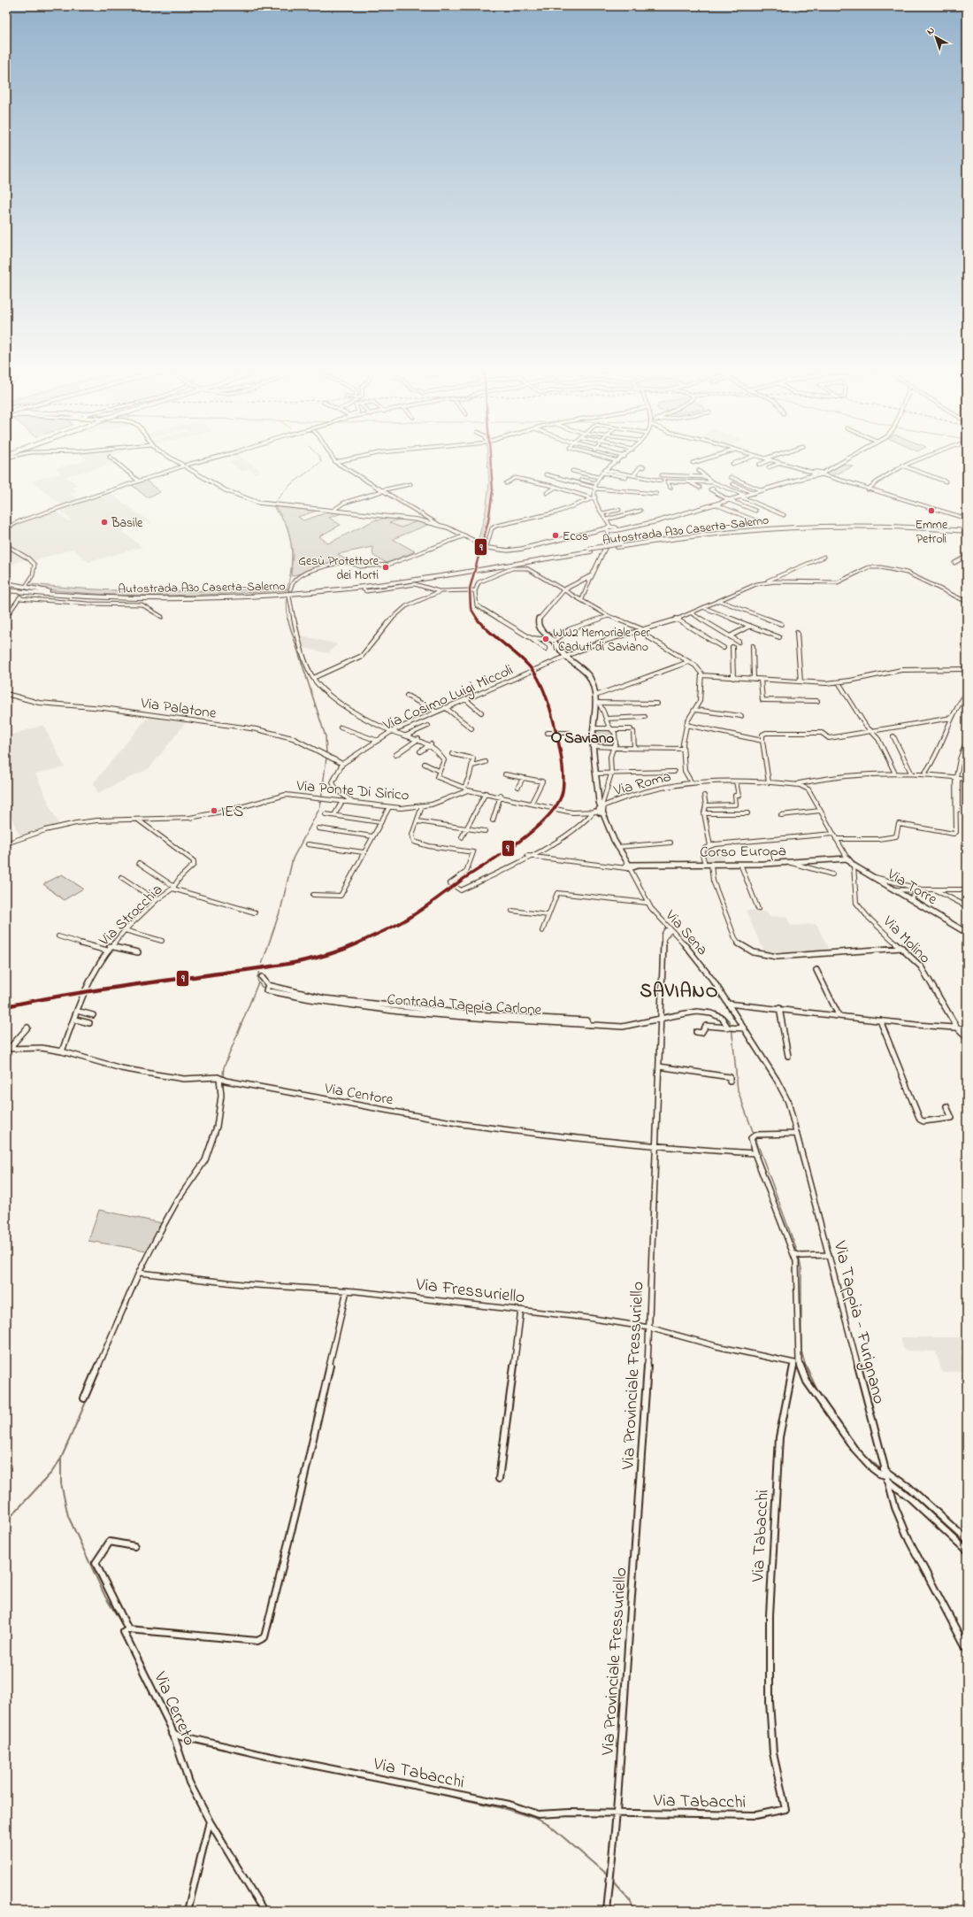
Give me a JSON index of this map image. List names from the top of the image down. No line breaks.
{"streets":{"highway":["Autostrada A30 Caserta-Salerno"],"main road":["Corso Europa","Via Torre"],"street":["Via Cosimo Luigi Miccoli","Via Palatone","Via Roma","Via Ponte Di Sirico","Via Strocchia","Via Sena","Via Molino","Contrada Tappia Carlone","Via Centore","Via Fressuriello","Via Tappia - Furignano","Via Provinciale Fressuriello","Via Tabacchi","Via Cerreto"]},"crossings":[["Via Cosimo Luigi Miccoli","Via Palatone"],["Via Roma","Via Ponte Di Sirico"],["Via Ponte Di Sirico","Via Strocchia"],["Corso Europa","Via Torre"],["Corso Europa","Via Sena"],["Via Torre","Via Molino"],["Via Strocchia","Via Centore"],["Via Sena","Via Tappia - Furignano"],["Via Sena","Via Provinciale Fressuriello"],["Contrada Tappia Carlone","Via Provinciale Fressuriello"],["Via Centore","Via Provinciale Fressuriello"],["Via Fressuriello","Via Provinciale Fressuriello"],["Via Fressuriello","Via Tabacchi"],["Via Provinciale Fressuriello","Via Tabacchi"],["Via Tabacchi","Via Cerreto"]],"districts":["SAVIANO"],"places":["Emme Petroli","Basile","Ecos","Gesù Protettore dei Morti","WW2 Memoriale per i Caduti di Saviano","Saviano","IES"],"lines":["transit line 9"],"north":"top left"}
